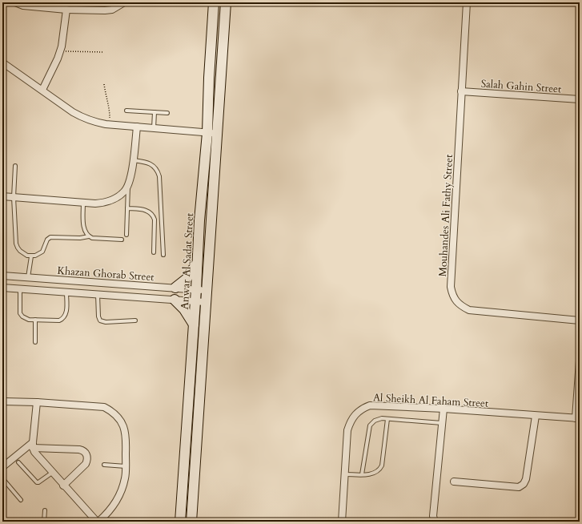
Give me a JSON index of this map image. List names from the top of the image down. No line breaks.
{"streets":{"street":["Salah Gahin Street","Mouhandes Ali Fathy Street","Anwar Al Sadat Street","Khazan Ghorab Street","Al Sheikh Al Faham Street"]},"crossings":[["Salah Gahin Street","Mouhandes Ali Fathy Street"],["Anwar Al Sadat Street","Khazan Ghorab Street"]]}
